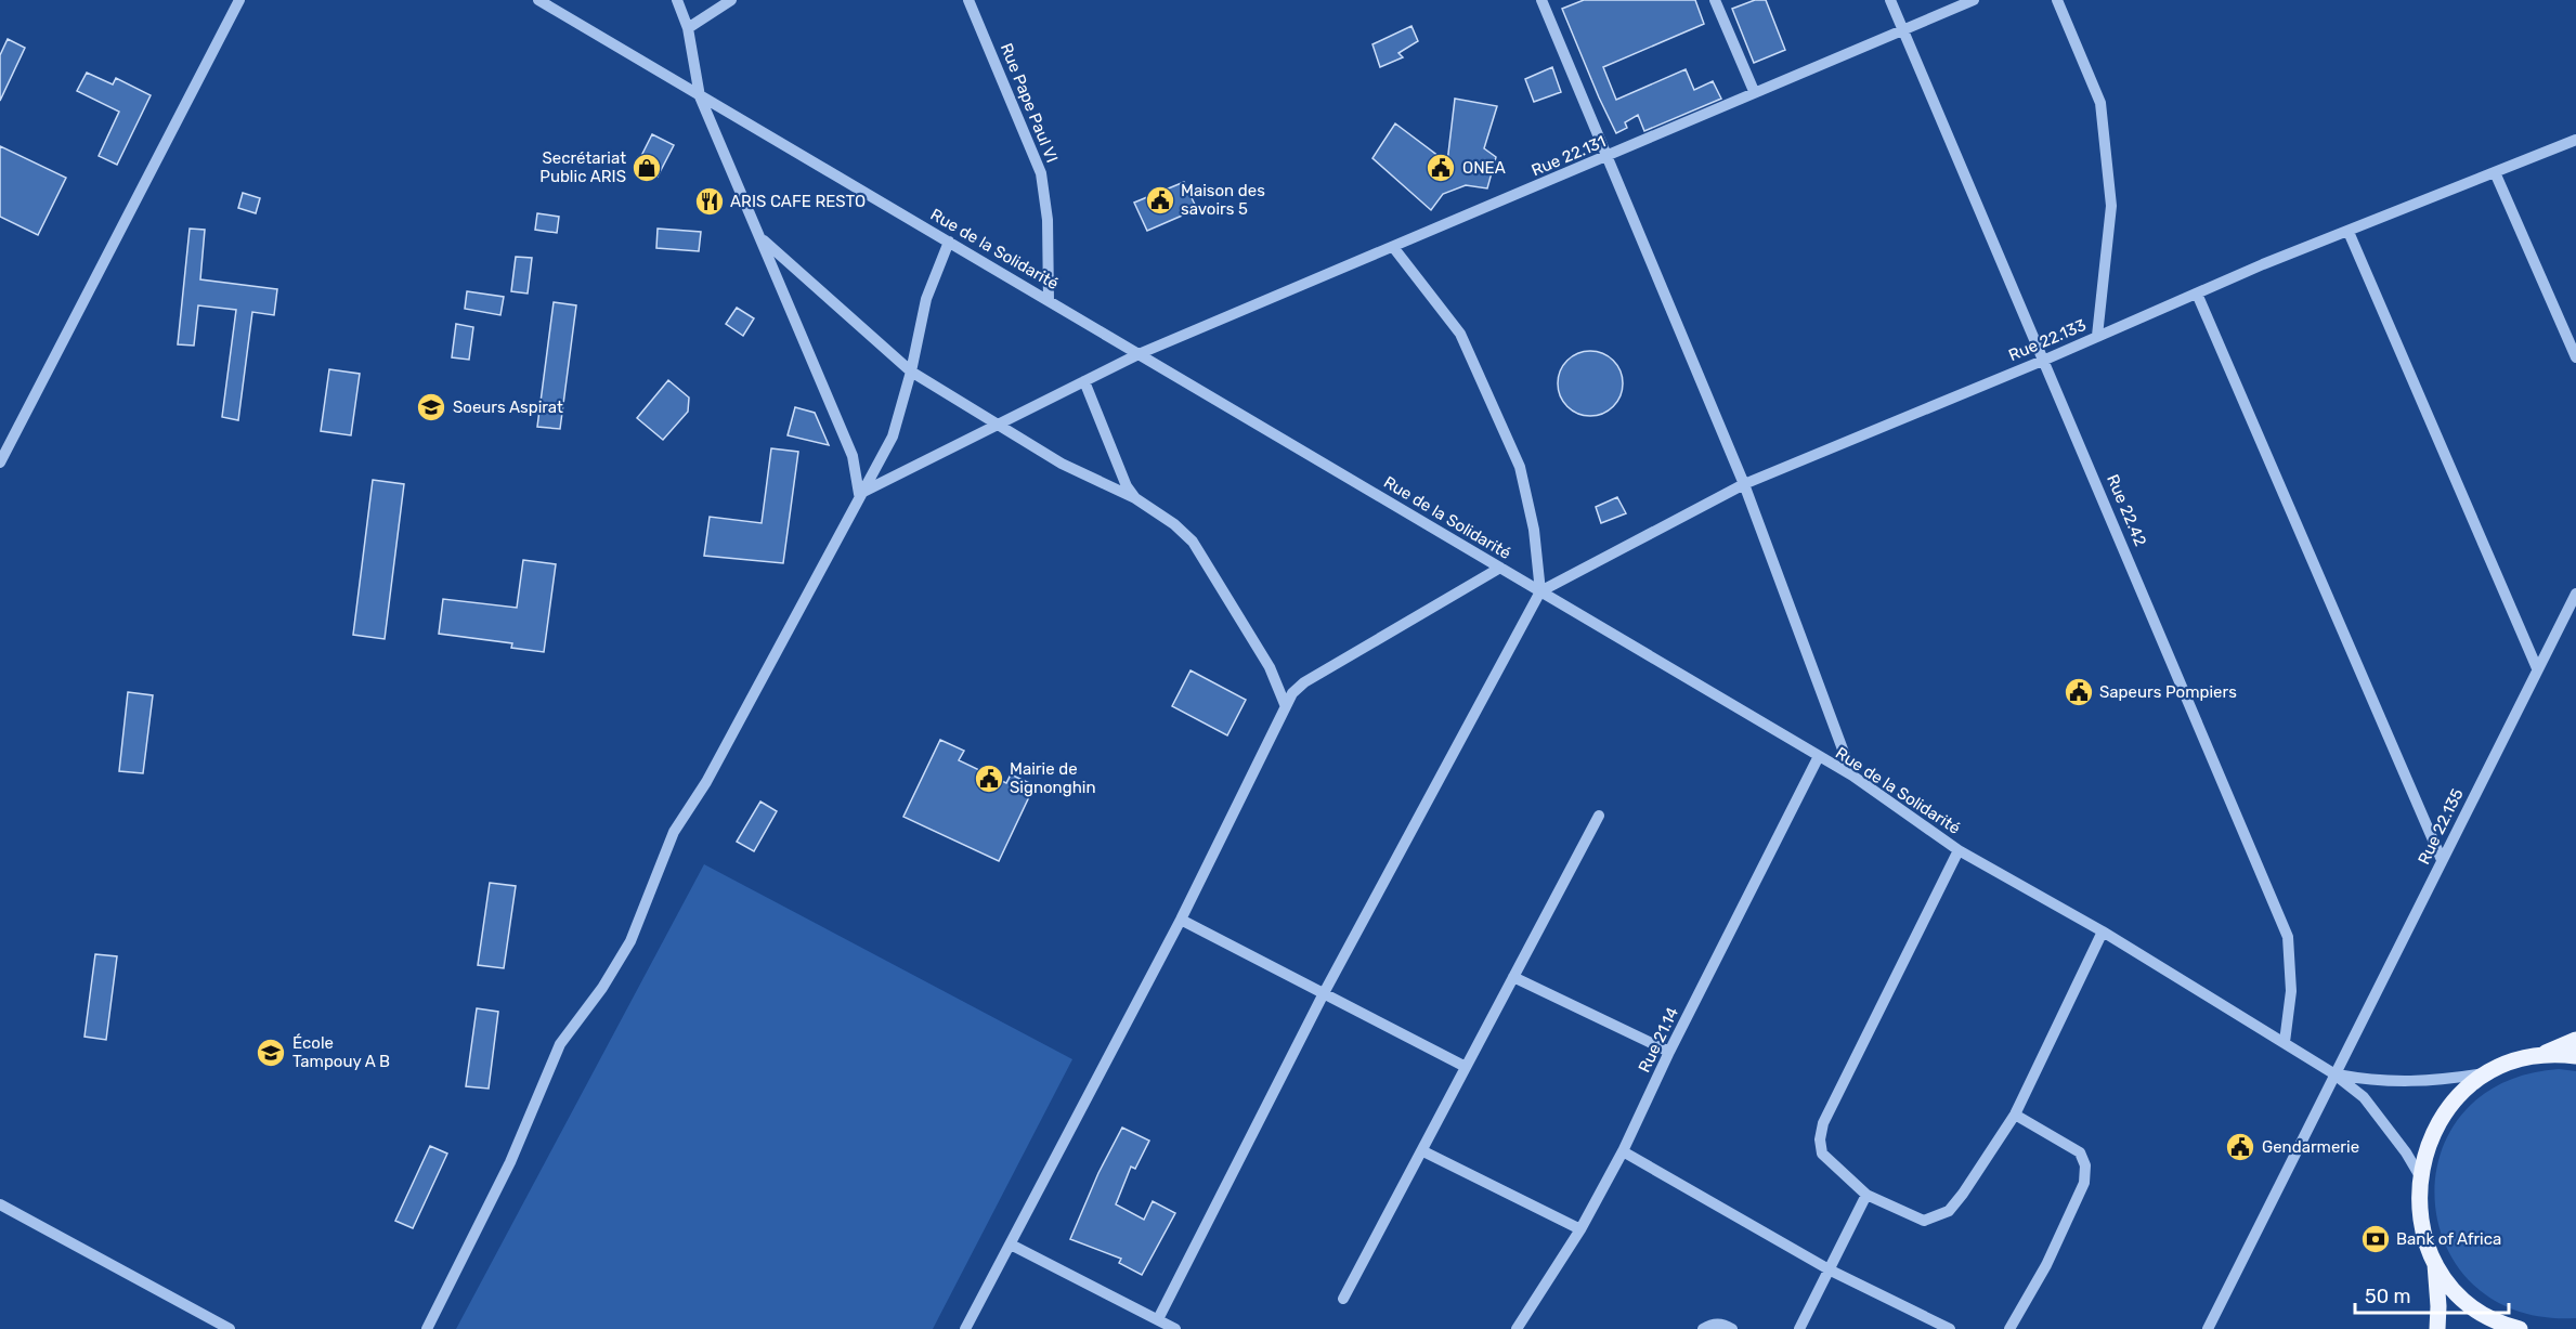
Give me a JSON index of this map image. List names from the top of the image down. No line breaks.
{"streets":{"street":["Rue Pape Paul VI","Rue 22.131","Rue de la Solidarité","Rue 22.133","Rue 22.42","Rue 22.135","Rue 21.14"]},"crossings":[["Rue Pape Paul VI","Rue de la Solidarité"],["Rue 22.131","Rue de la Solidarité"],["Rue 22.131","Rue 22.42"],["Rue de la Solidarité","Rue 22.133"],["Rue de la Solidarité","Rue 22.42"],["Rue de la Solidarité","Rue 22.135"],["Rue de la Solidarité","Rue 21.14"],["Rue 22.133","Rue 22.42"]],"places":{"shop":["Secrétariat Public ARIS"],"public building":["ONEA","Maison des savoirs 5","Sapeurs Pompiers","Mairie de Signonghin","Gendarmerie"],"restaurant":["ARIS CAFE RESTO"],"school or university":["Soeurs Aspirat","École Tampouy A B"],"bank":["Bank of Africa"]},"scale_bar":"50 m"}
